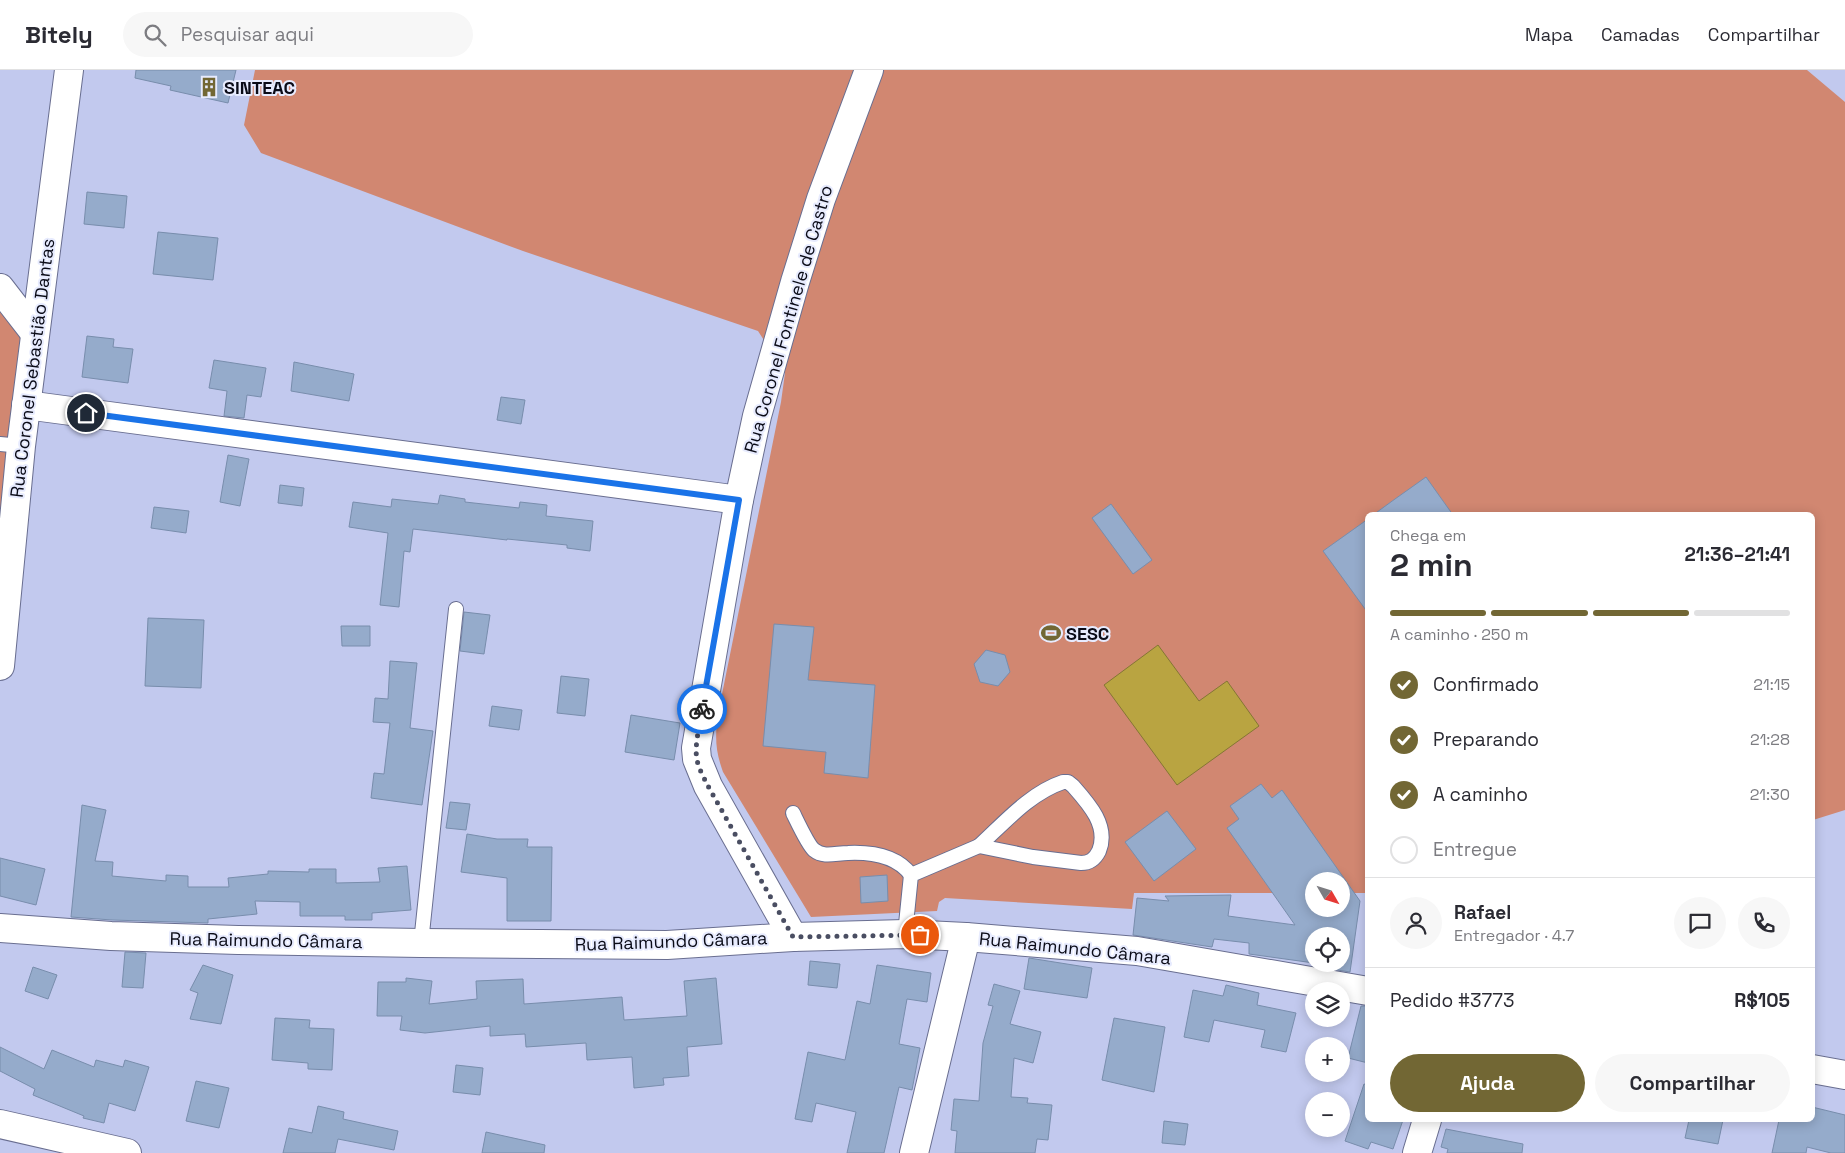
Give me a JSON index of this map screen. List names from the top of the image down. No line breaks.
{"streets":{"street":["Rua Coronel Fontinele de Castro","Rua Coronel Sebastião Dantas","Rua Raimundo Câmara"]},"crossings":[["Rua Coronel Fontinele de Castro","Rua Raimundo Câmara"]],"places":{"building":["SINTEAC"],"sports":["SESC"]},"north":"bottom right","page":{"header":"Bitely","search":"Pesquisar aqui","nav":["Mapa","Camadas","Compartilhar"],"heading":["2 min","Chega em","21:36–21:41"],"panel":["Rafael","Entregador · 4.7","Pedido #3773","R$105"],"bar":"A caminho · 250 m","list":[["Confirmado","21:15"],["Preparando","21:28"],["A caminho","21:30"],"Entregue"],"map_buttons":["+","−"],"buttons":["Ajuda","Compartilhar"]}}
